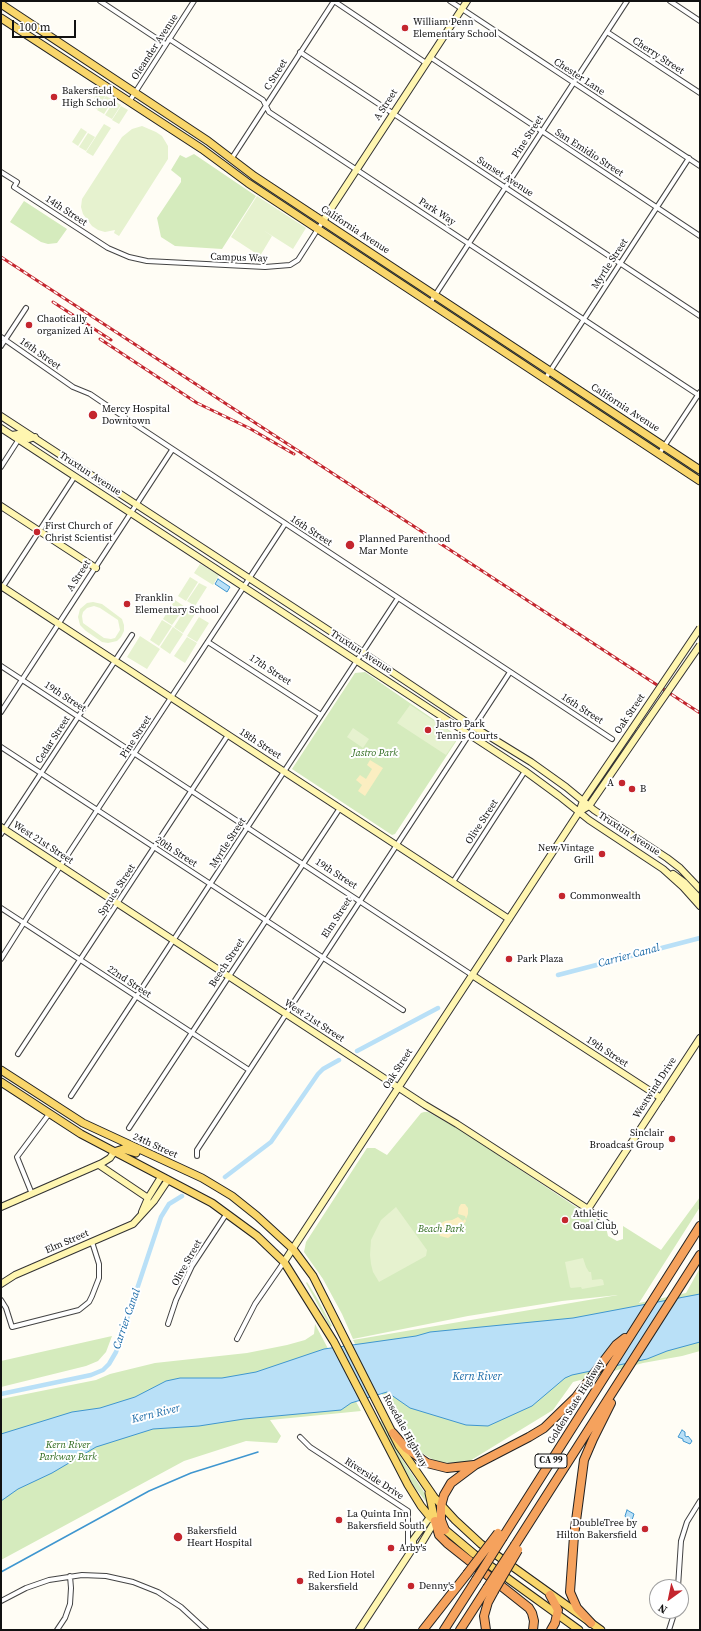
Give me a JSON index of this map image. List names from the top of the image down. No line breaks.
{"streets":{"highway":["Golden State Highway","CA 99"],"main road":["A Street","California Avenue","Truxtun Avenue","19th Street","Oak Street","18th Street","West 21st Street","Elm Street","Westwind Drive","24th Street","Rosedale Highway"],"street":["Oleander Avenue","Cherry Street","C Street","Chester Lane","Pine Street","San Emidio Street","Sunset Avenue","14th Street","Park Way","Campus Way","Myrtle Street","16th Street","17th Street","Cedar Street","Olive Street","20th Street","Spruce Street","Beech Street","22nd Street","Riverside Drive"]},"crossings":[["Oleander Avenue","Park Way"],["Oleander Avenue","California Avenue"],["Cherry Street","Pine Street"],["C Street","San Emidio Street"],["C Street","Sunset Avenue"],["C Street","Park Way"],["C Street","California Avenue"],["Chester Lane","A Street"],["Chester Lane","Pine Street"],["Chester Lane","Myrtle Street"],["A Street","San Emidio Street"],["A Street","Sunset Avenue"],["A Street","Park Way"],["A Street","California Avenue"],["A Street","Campus Way"],["A Street","16th Street"],["A Street","Truxtun Avenue"],["A Street","19th Street"],["A Street","18th Street"],["Pine Street","San Emidio Street"],["Pine Street","Sunset Avenue"],["Pine Street","Park Way"],["Pine Street","California Avenue"],["Pine Street","16th Street"],["Pine Street","Truxtun Avenue"],["Pine Street","17th Street"],["Pine Street","19th Street"],["Pine Street","18th Street"],["Pine Street","West 21st Street"],["Pine Street","20th Street"],["Pine Street","22nd Street"],["San Emidio Street","Myrtle Street"],["Sunset Avenue","Myrtle Street"],["14th Street","Campus Way"],["Park Way","Myrtle Street"],["California Avenue","Campus Way"],["California Avenue","Myrtle Street"],["Myrtle Street","16th Street"],["Myrtle Street","Truxtun Avenue"],["Myrtle Street","17th Street"],["Myrtle Street","19th Street"],["Myrtle Street","18th Street"],["Myrtle Street","West 21st Street"],["Myrtle Street","20th Street"],["Myrtle Street","22nd Street"],["16th Street","Elm Street"],["Truxtun Avenue","Oak Street"],["Truxtun Avenue","Olive Street"],["Truxtun Avenue","Elm Street"],["19th Street","Oak Street"],["19th Street","Cedar Street"],["19th Street","Spruce Street"],["19th Street","Elm Street"],["19th Street","Beech Street"],["19th Street","Westwind Drive"],["Oak Street","18th Street"],["Oak Street","West 21st Street"],["Oak Street","24th Street"],["Oak Street","Rosedale Highway"],["Cedar Street","18th Street"],["Cedar Street","West 21st Street"],["Cedar Street","20th Street"],["18th Street","Olive Street"],["18th Street","Spruce Street"],["18th Street","Elm Street"],["18th Street","Beech Street"],["West 21st Street","Spruce Street"],["West 21st Street","Elm Street"],["West 21st Street","Beech Street"],["West 21st Street","Westwind Drive"],["20th Street","Spruce Street"],["20th Street","Elm Street"],["20th Street","Beech Street"],["Spruce Street","22nd Street"],["Elm Street","22nd Street"],["Beech Street","22nd Street"],["24th Street","Rosedale Highway"]],"water":["Carrier Canal","Kern River"],"parks":["Jastro Park","Beach Park","Kern River Parkway Park"],"places":["William Penn Elementary School","Bakersfield High School","Chaotically organized Ai","Mercy Hospital Downtown","First Church of Christ Scientist","Planned Parenthood Mar Monte","Franklin Elementary School","Jastro Park Tennis Courts","A","B","New Vintage Grill","Commonwealth","Park Plaza","Sinclair Broadcast Group","Athletic Goal Club","La Quinta Inn Bakersfield South","DoubleTree by Hilton Bakersfield","Bakersfield Heart Hospital","Arby's","Red Lion Hotel Bakersfield","Denny's"],"scale_bar":"100 m","north":"bottom left"}
